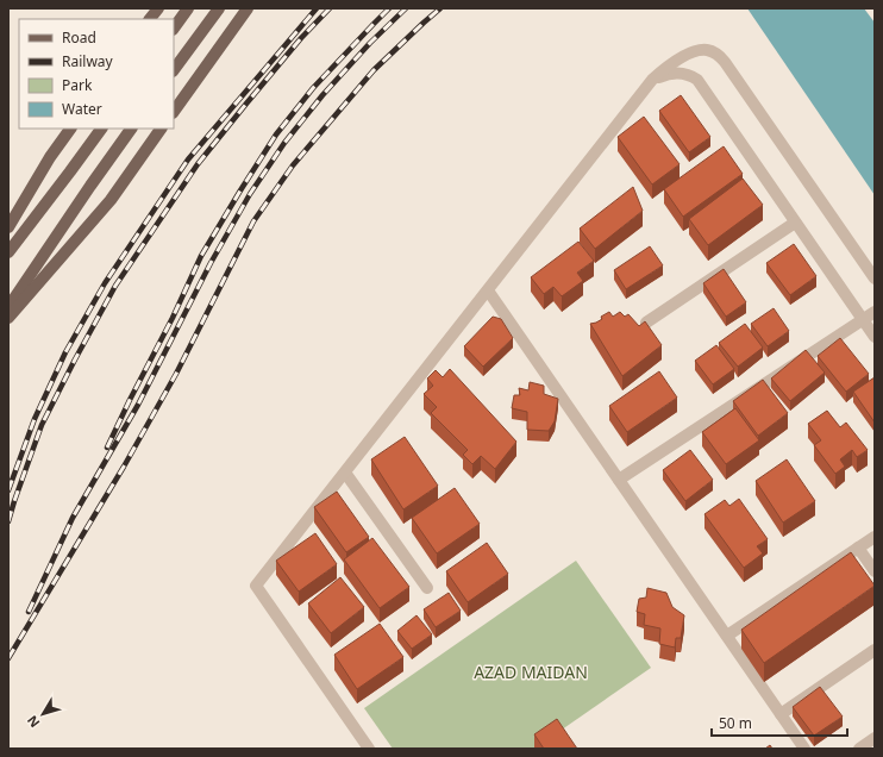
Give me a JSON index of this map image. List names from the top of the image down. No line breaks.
{"parks":["AZAD MAIDAN"],"legend":["Road","Railway","Park","Water"],"scale_bar":"50 m","north":"bottom left"}
